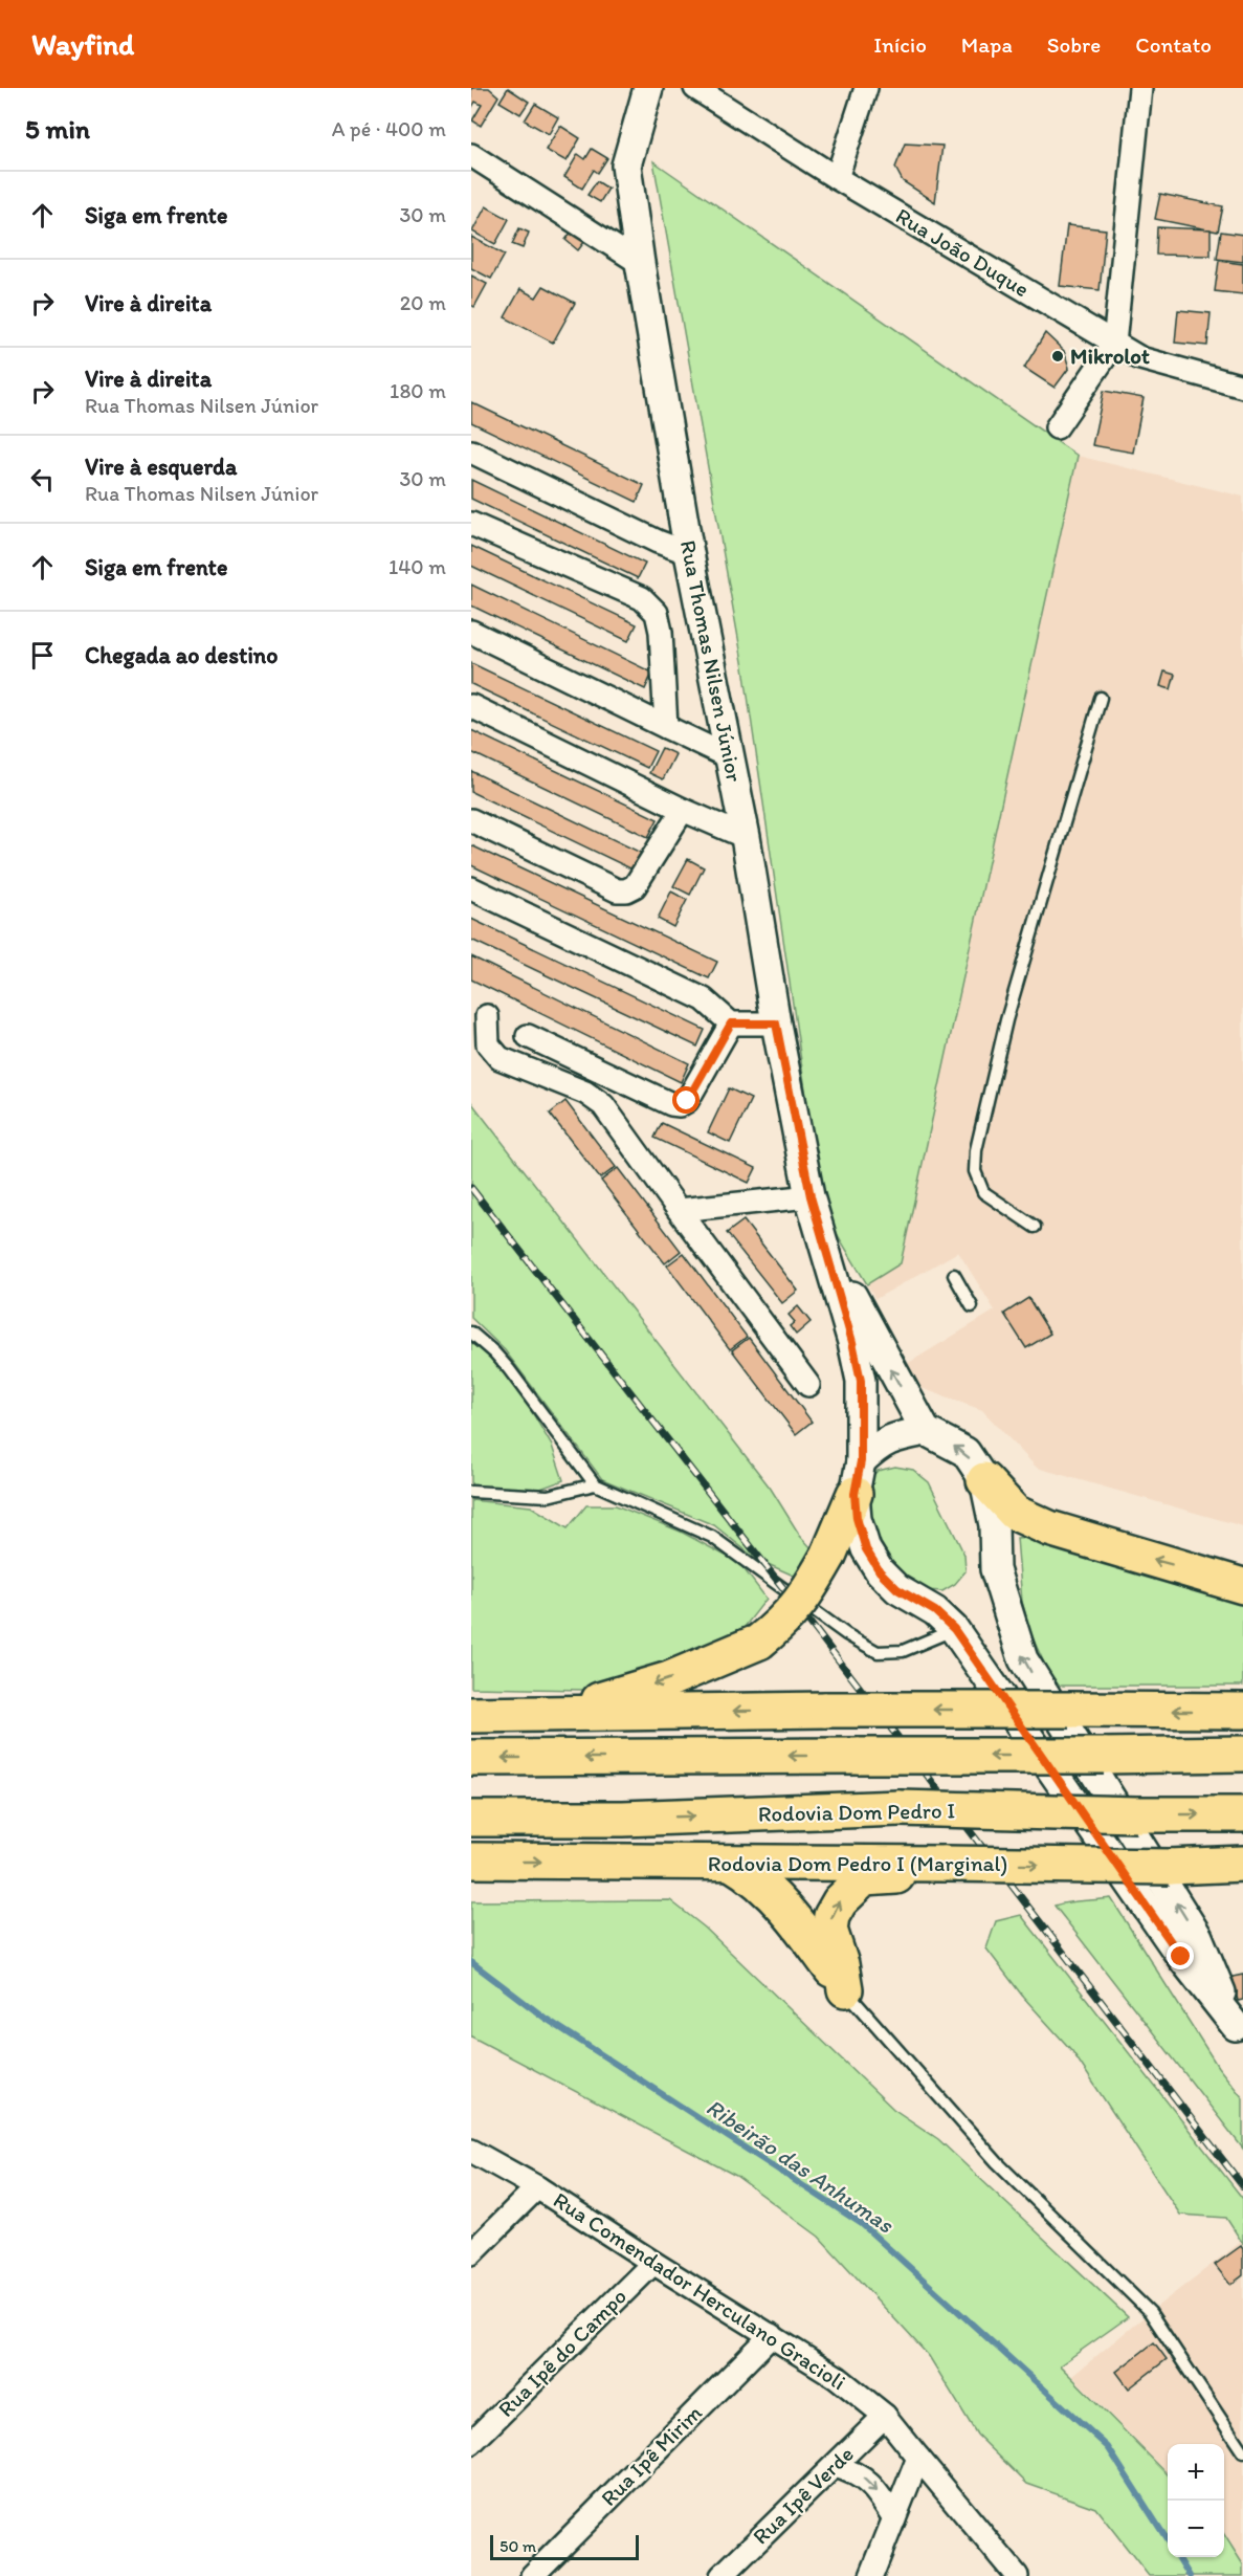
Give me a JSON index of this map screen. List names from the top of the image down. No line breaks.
{"streets":{"highway":["Rodovia Dom Pedro I","Rodovia Dom Pedro I (Marginal)"],"street":["Rua João Duque","Rua Thomas Nilsen Júnior","Rua Comendador Herculano Gracioli","Rua Ipê do Campo","Rua Ipê Mirim","Rua Ipê Verde"]},"crossings":[["Rua Comendador Herculano Gracioli","Rua Ipê do Campo"],["Rua Comendador Herculano Gracioli","Rua Ipê Mirim"],["Rua Comendador Herculano Gracioli","Rua Ipê Verde"]],"water":["Ribeirão das Anhumas"],"places":["Mikrolot"],"scale_bar":"50 m","page":{"header":"Wayfind","nav":["Início","Mapa","Sobre","Contato"],"heading":["5 min","A pé · 400 m"],"list":[["Siga em frente","30 m"],["Vire à direita","20 m"],["Vire à direita","Rua Thomas Nilsen Júnior","180 m"],["Vire à esquerda","Rua Thomas Nilsen Júnior","30 m"],["Siga em frente","140 m"],"Chegada ao destino"],"map_buttons":["+","−"],"scale":"50 m"}}
